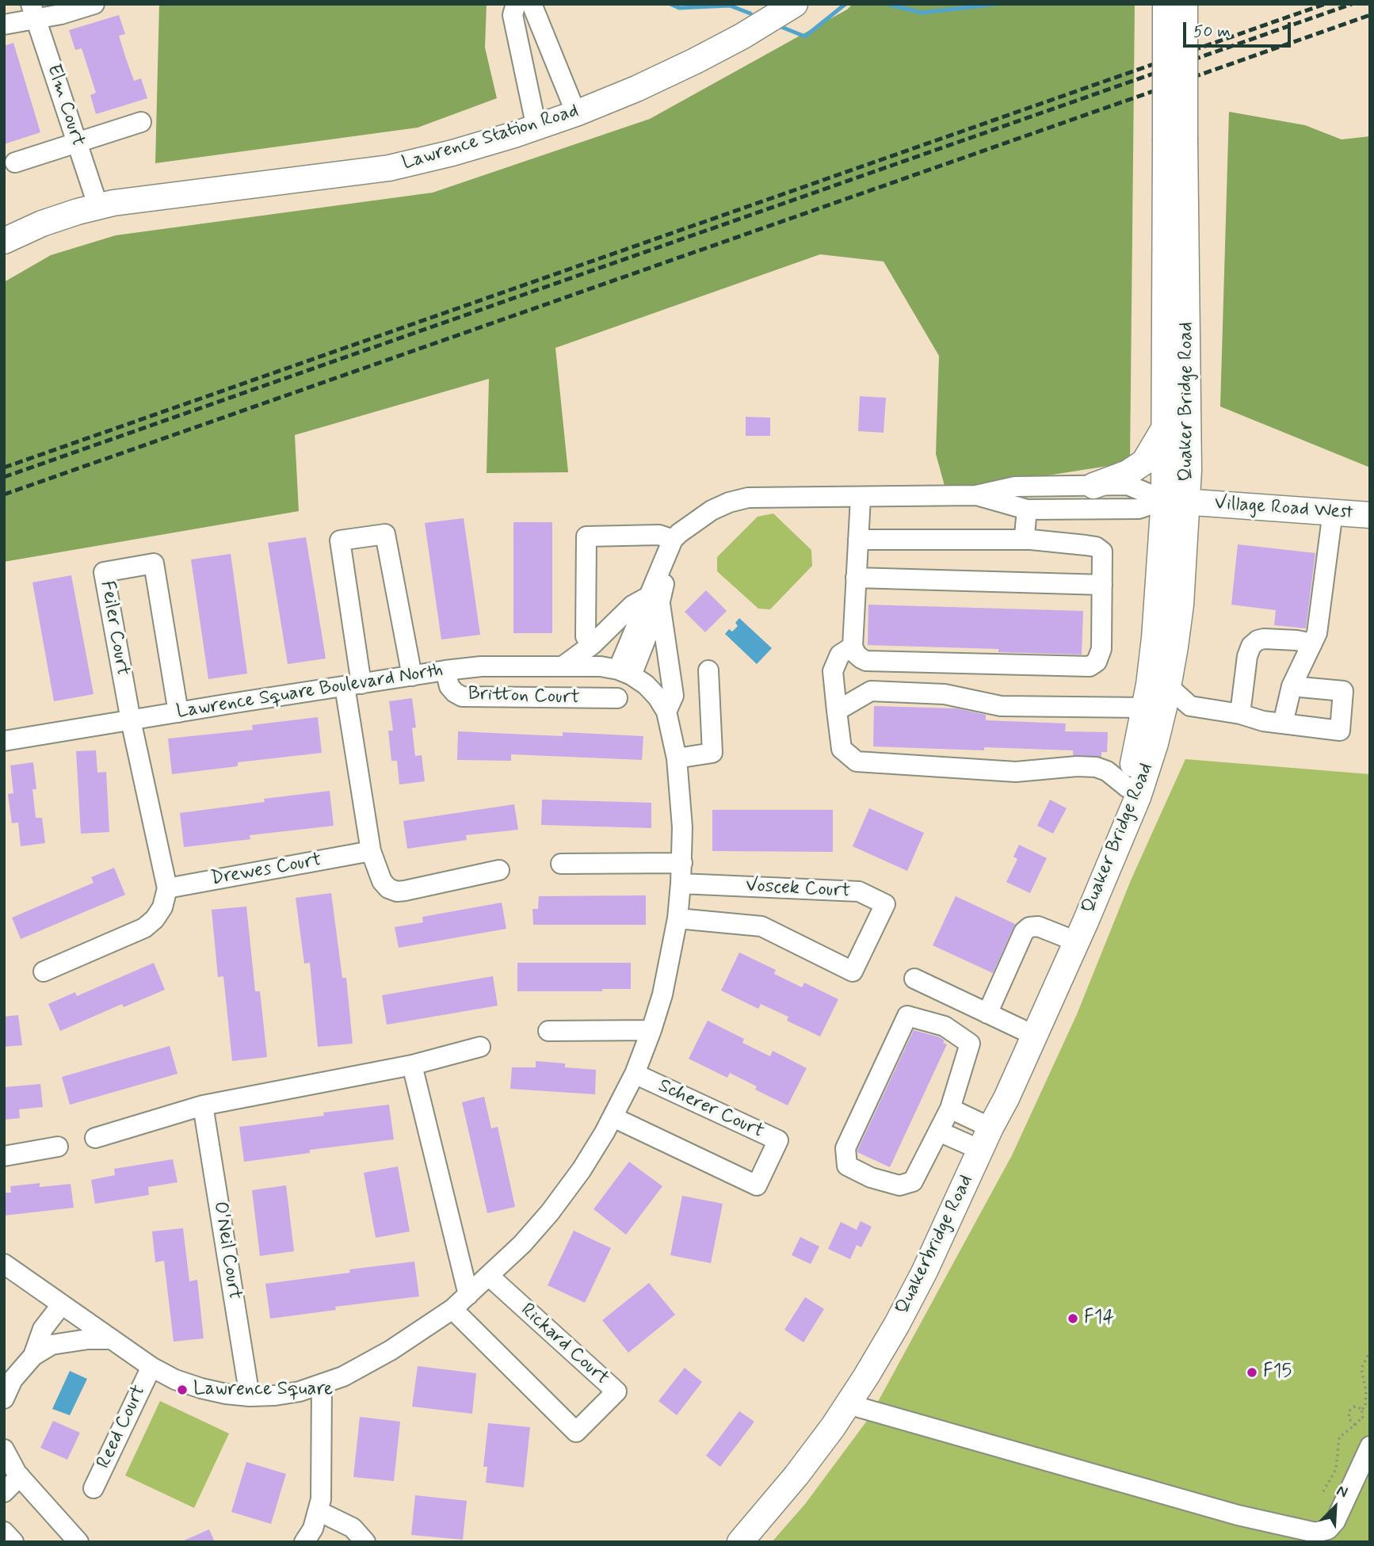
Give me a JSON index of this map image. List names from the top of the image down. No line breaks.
{"streets":{"main road":["Lawrence Station Road","Quaker Bridge Road","Village Road West","Quakerbridge Road"],"street":["Elm Court","Feiler Court","Lawrence Square Boulevard North","Britton Court","Drewes Court","Voscek Court","Scherer Court","O'Neil Court","Rickard Court","Reed Court"]},"crossings":[["Elm Court","Lawrence Station Road"],["Quaker Bridge Road","Village Road West"],["Quaker Bridge Road","Quakerbridge Road"],["Feiler Court","Lawrence Square Boulevard North"],["Lawrence Square Boulevard North","Britton Court"]],"places":["F14","F15","Lawrence Square"],"scale_bar":"50 m","north":"top right"}
